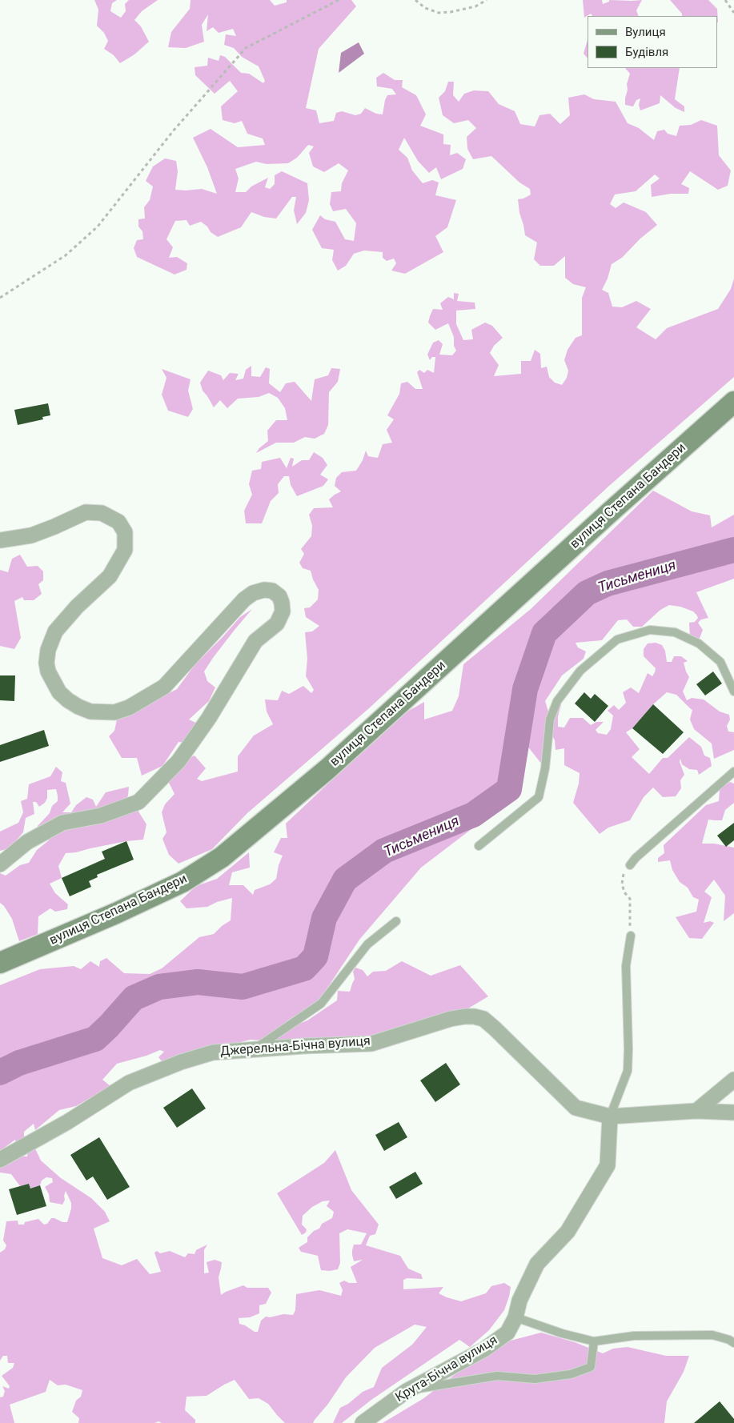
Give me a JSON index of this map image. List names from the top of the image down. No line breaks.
{"streets":{"main road":["вулиця Степана Бандери"],"street":["Джерельна-Бічна вулиця","Крута-Бічна вулиця"]},"crossings":[["Джерельна-Бічна вулиця","Крута-Бічна вулиця"]],"water":["Тисьмениця"],"legend":["Вулиця","Будівля"]}
